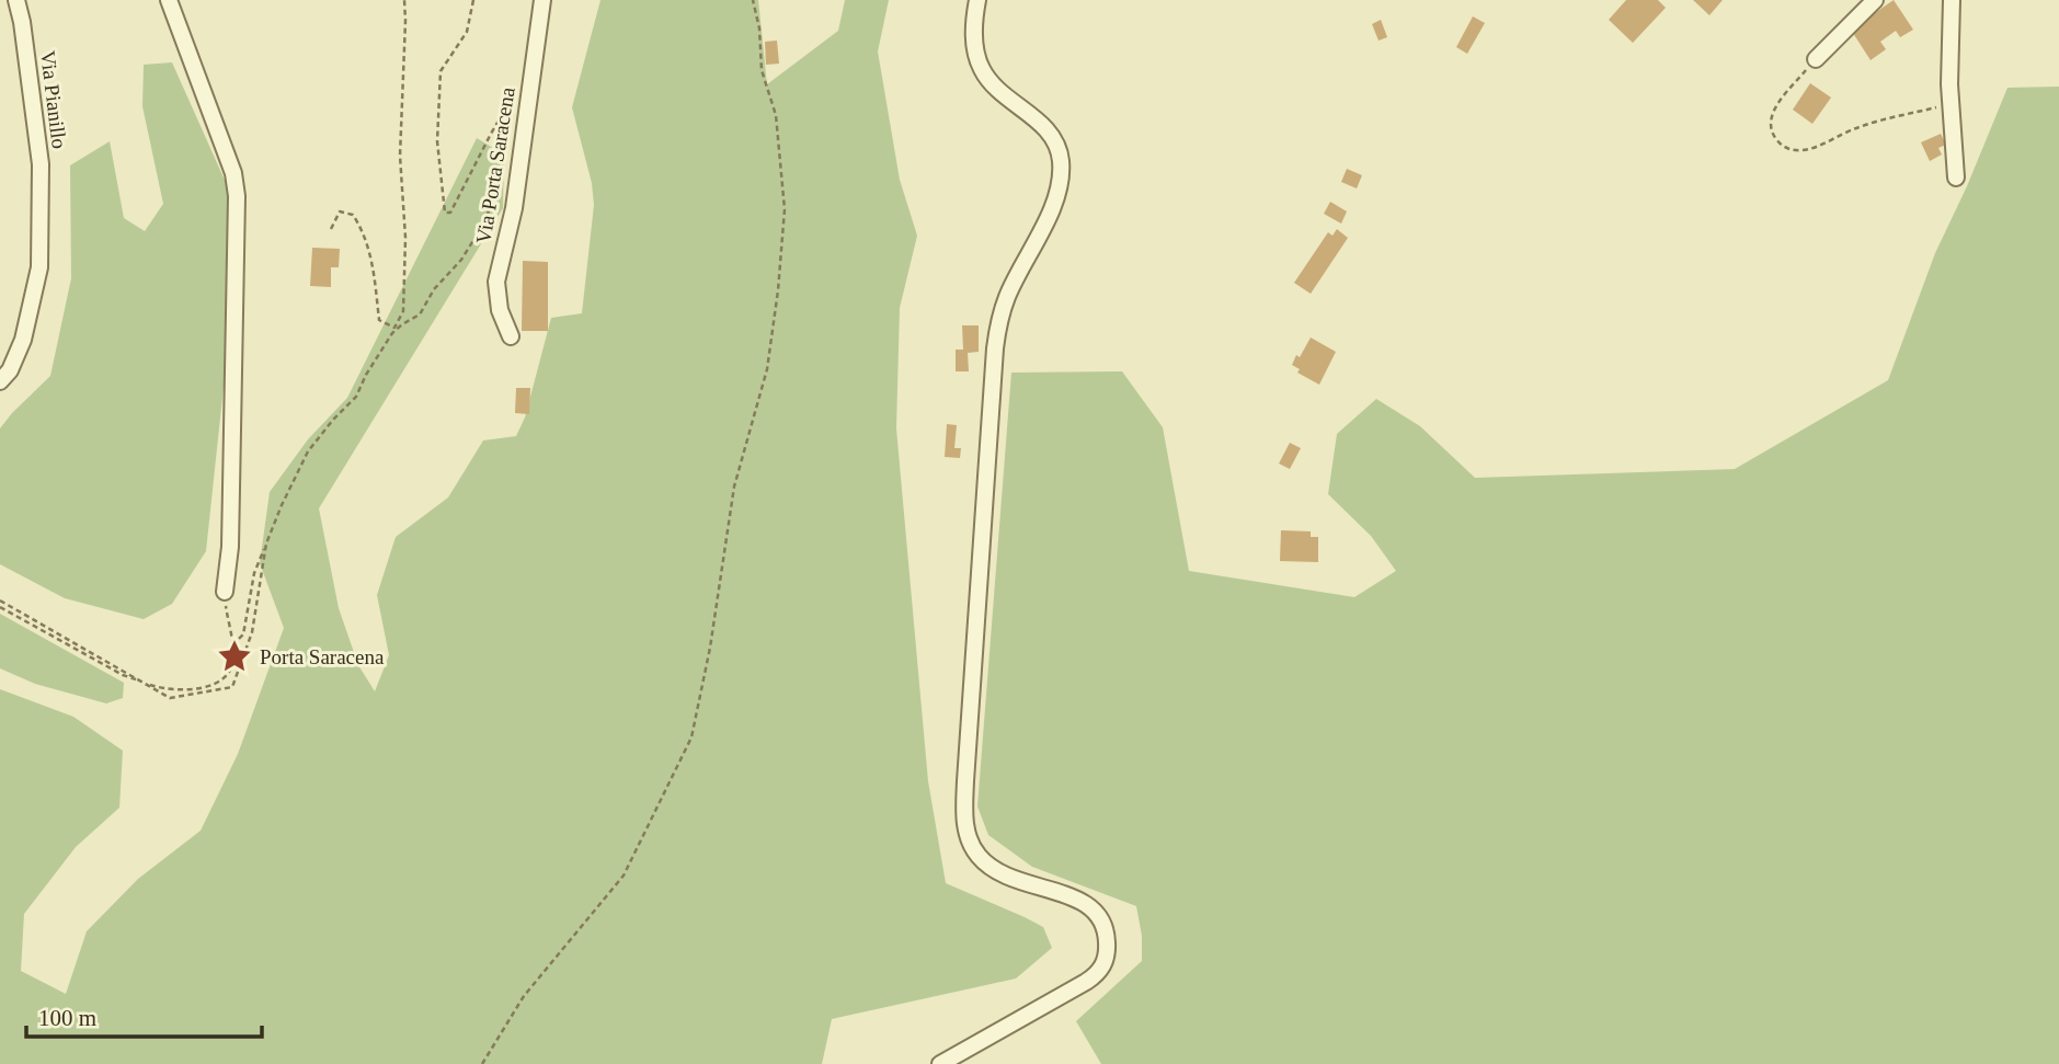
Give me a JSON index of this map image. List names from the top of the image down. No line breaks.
{"streets":{"street":["Via Pianillo","Via Porta Saracena"]},"places":{"place":["Porta Saracena"]},"scale_bar":"100 m"}
